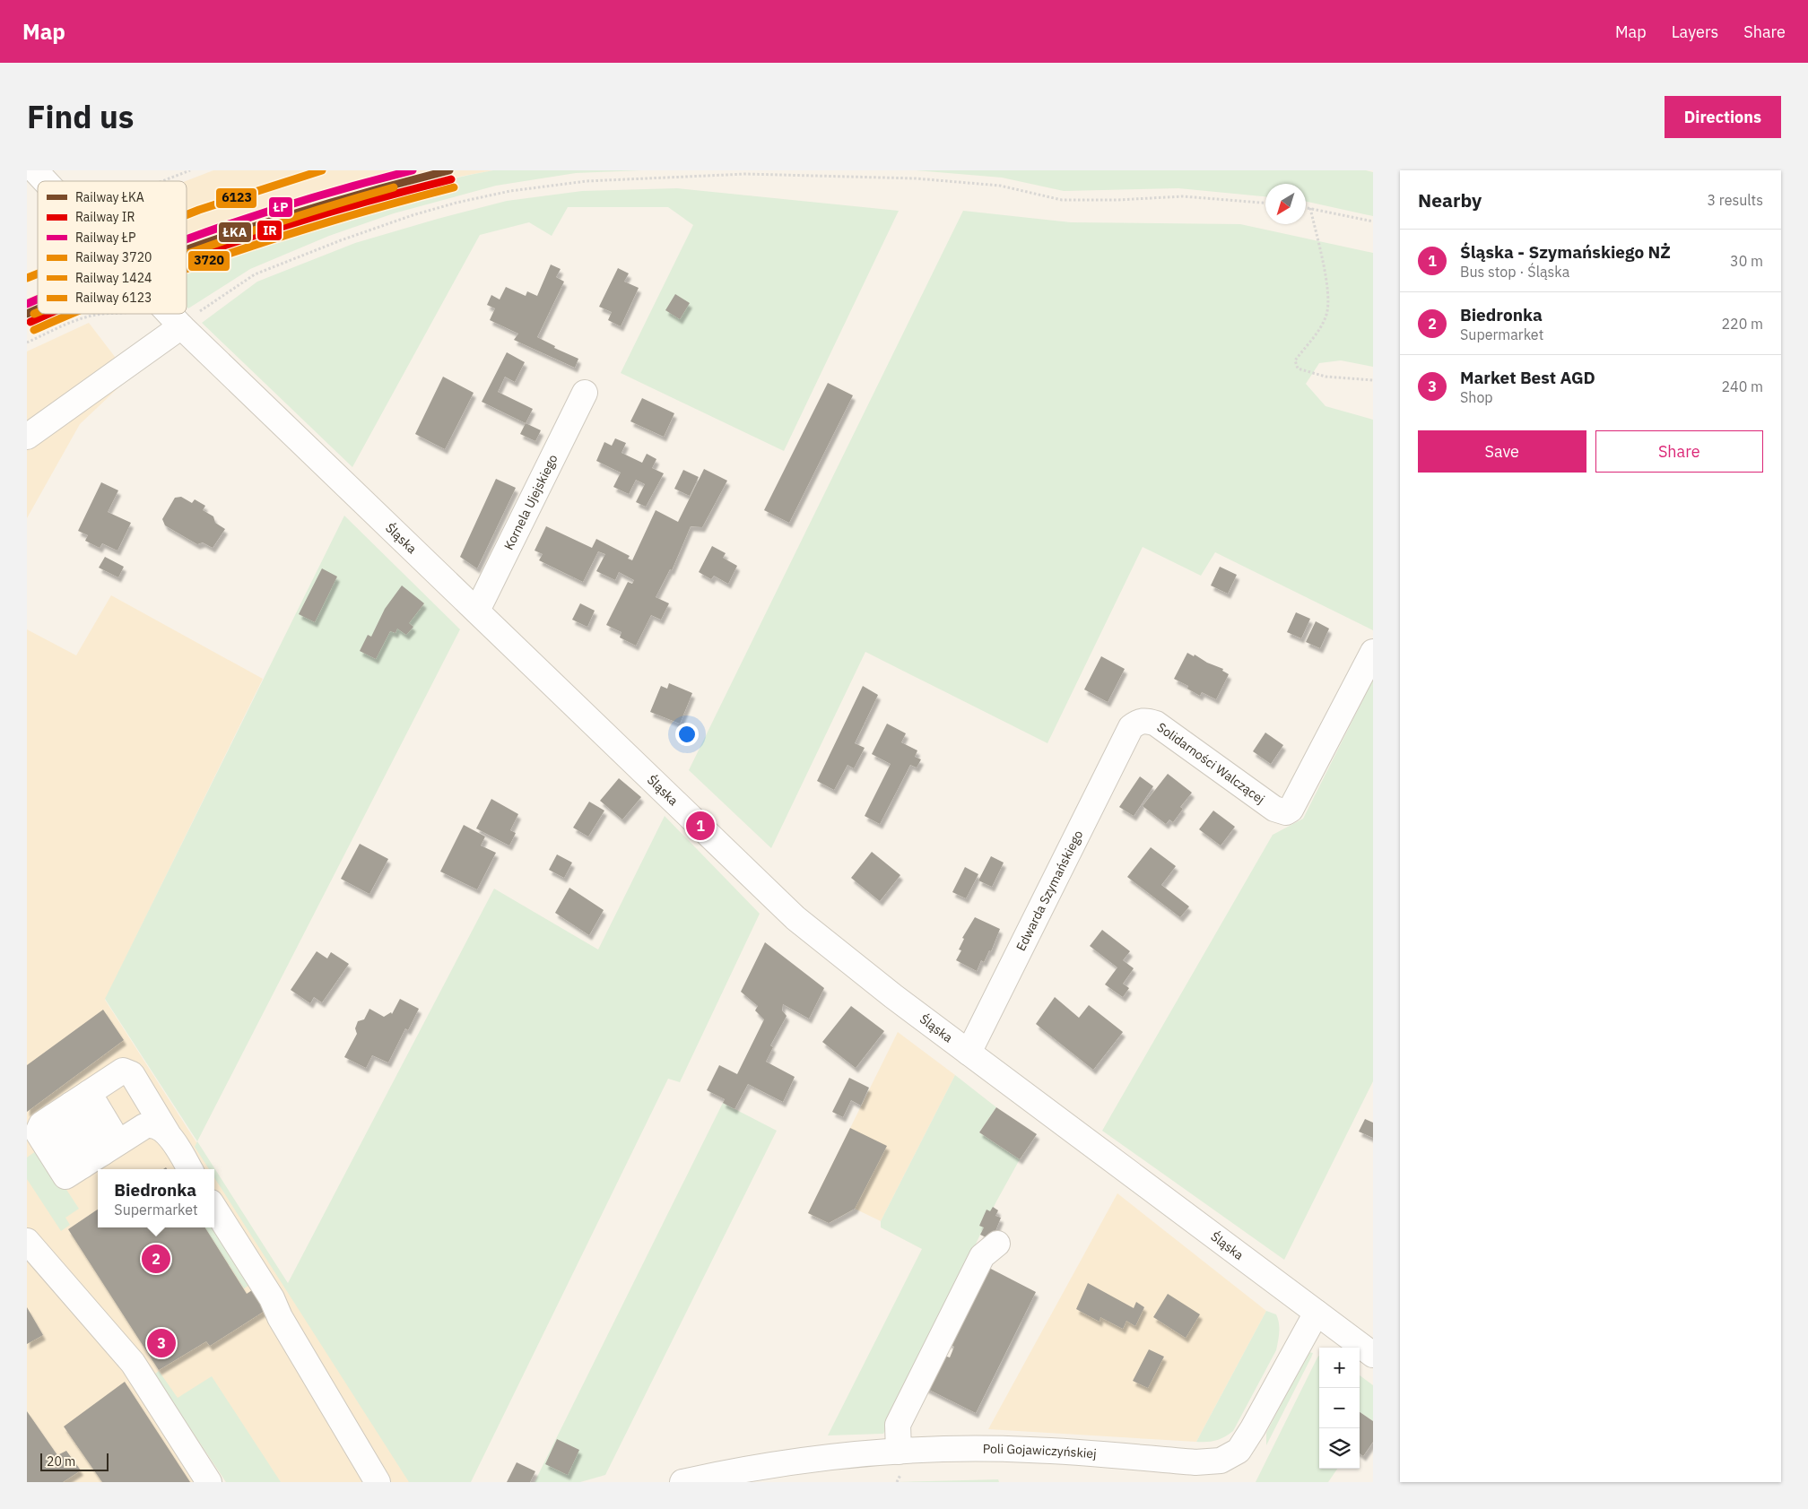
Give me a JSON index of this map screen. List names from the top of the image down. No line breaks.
{"streets":{"street":["Kornela Ujejskiego","Śląska","Solidarności Walczącej","Edwarda Szymańskiego","Poli Gojawiczyńskiej"]},"crossings":[["Kornela Ujejskiego","Śląska"],["Śląska","Edwarda Szymańskiego"],["Śląska","Poli Gojawiczyńskiej"],["Solidarności Walczącej","Edwarda Szymańskiego"]],"lines":["rail line ŁKA","rail line ŁP","rail line 6123","rail line IR","rail line 3720","rail line 1424"],"legend":["Railway ŁKA","Railway IR","Railway ŁP","Railway 3720","Railway 1424","Railway 6123"],"scale_bar":"20 m","north":"bottom left","page":{"header":"Map","nav":["Map","Layers","Share"],"title":"Find us","buttons":["Directions",["Save","Share"]],"heading":["Nearby","3 results"],"list":[{"mark":"1","name":"Śląska - Szymańskiego NŻ","note":"Bus stop · Śląska","value":"30 m"},{"mark":"2","name":"Biedronka","note":"Supermarket","value":"220 m"},{"mark":"3","name":"Market Best AGD","note":"Shop","value":"240 m"}],"pins":["1","2","3"],"popup":["Biedronka","Supermarket"],"map_buttons":["+","−"],"scale":"20 m"}}
